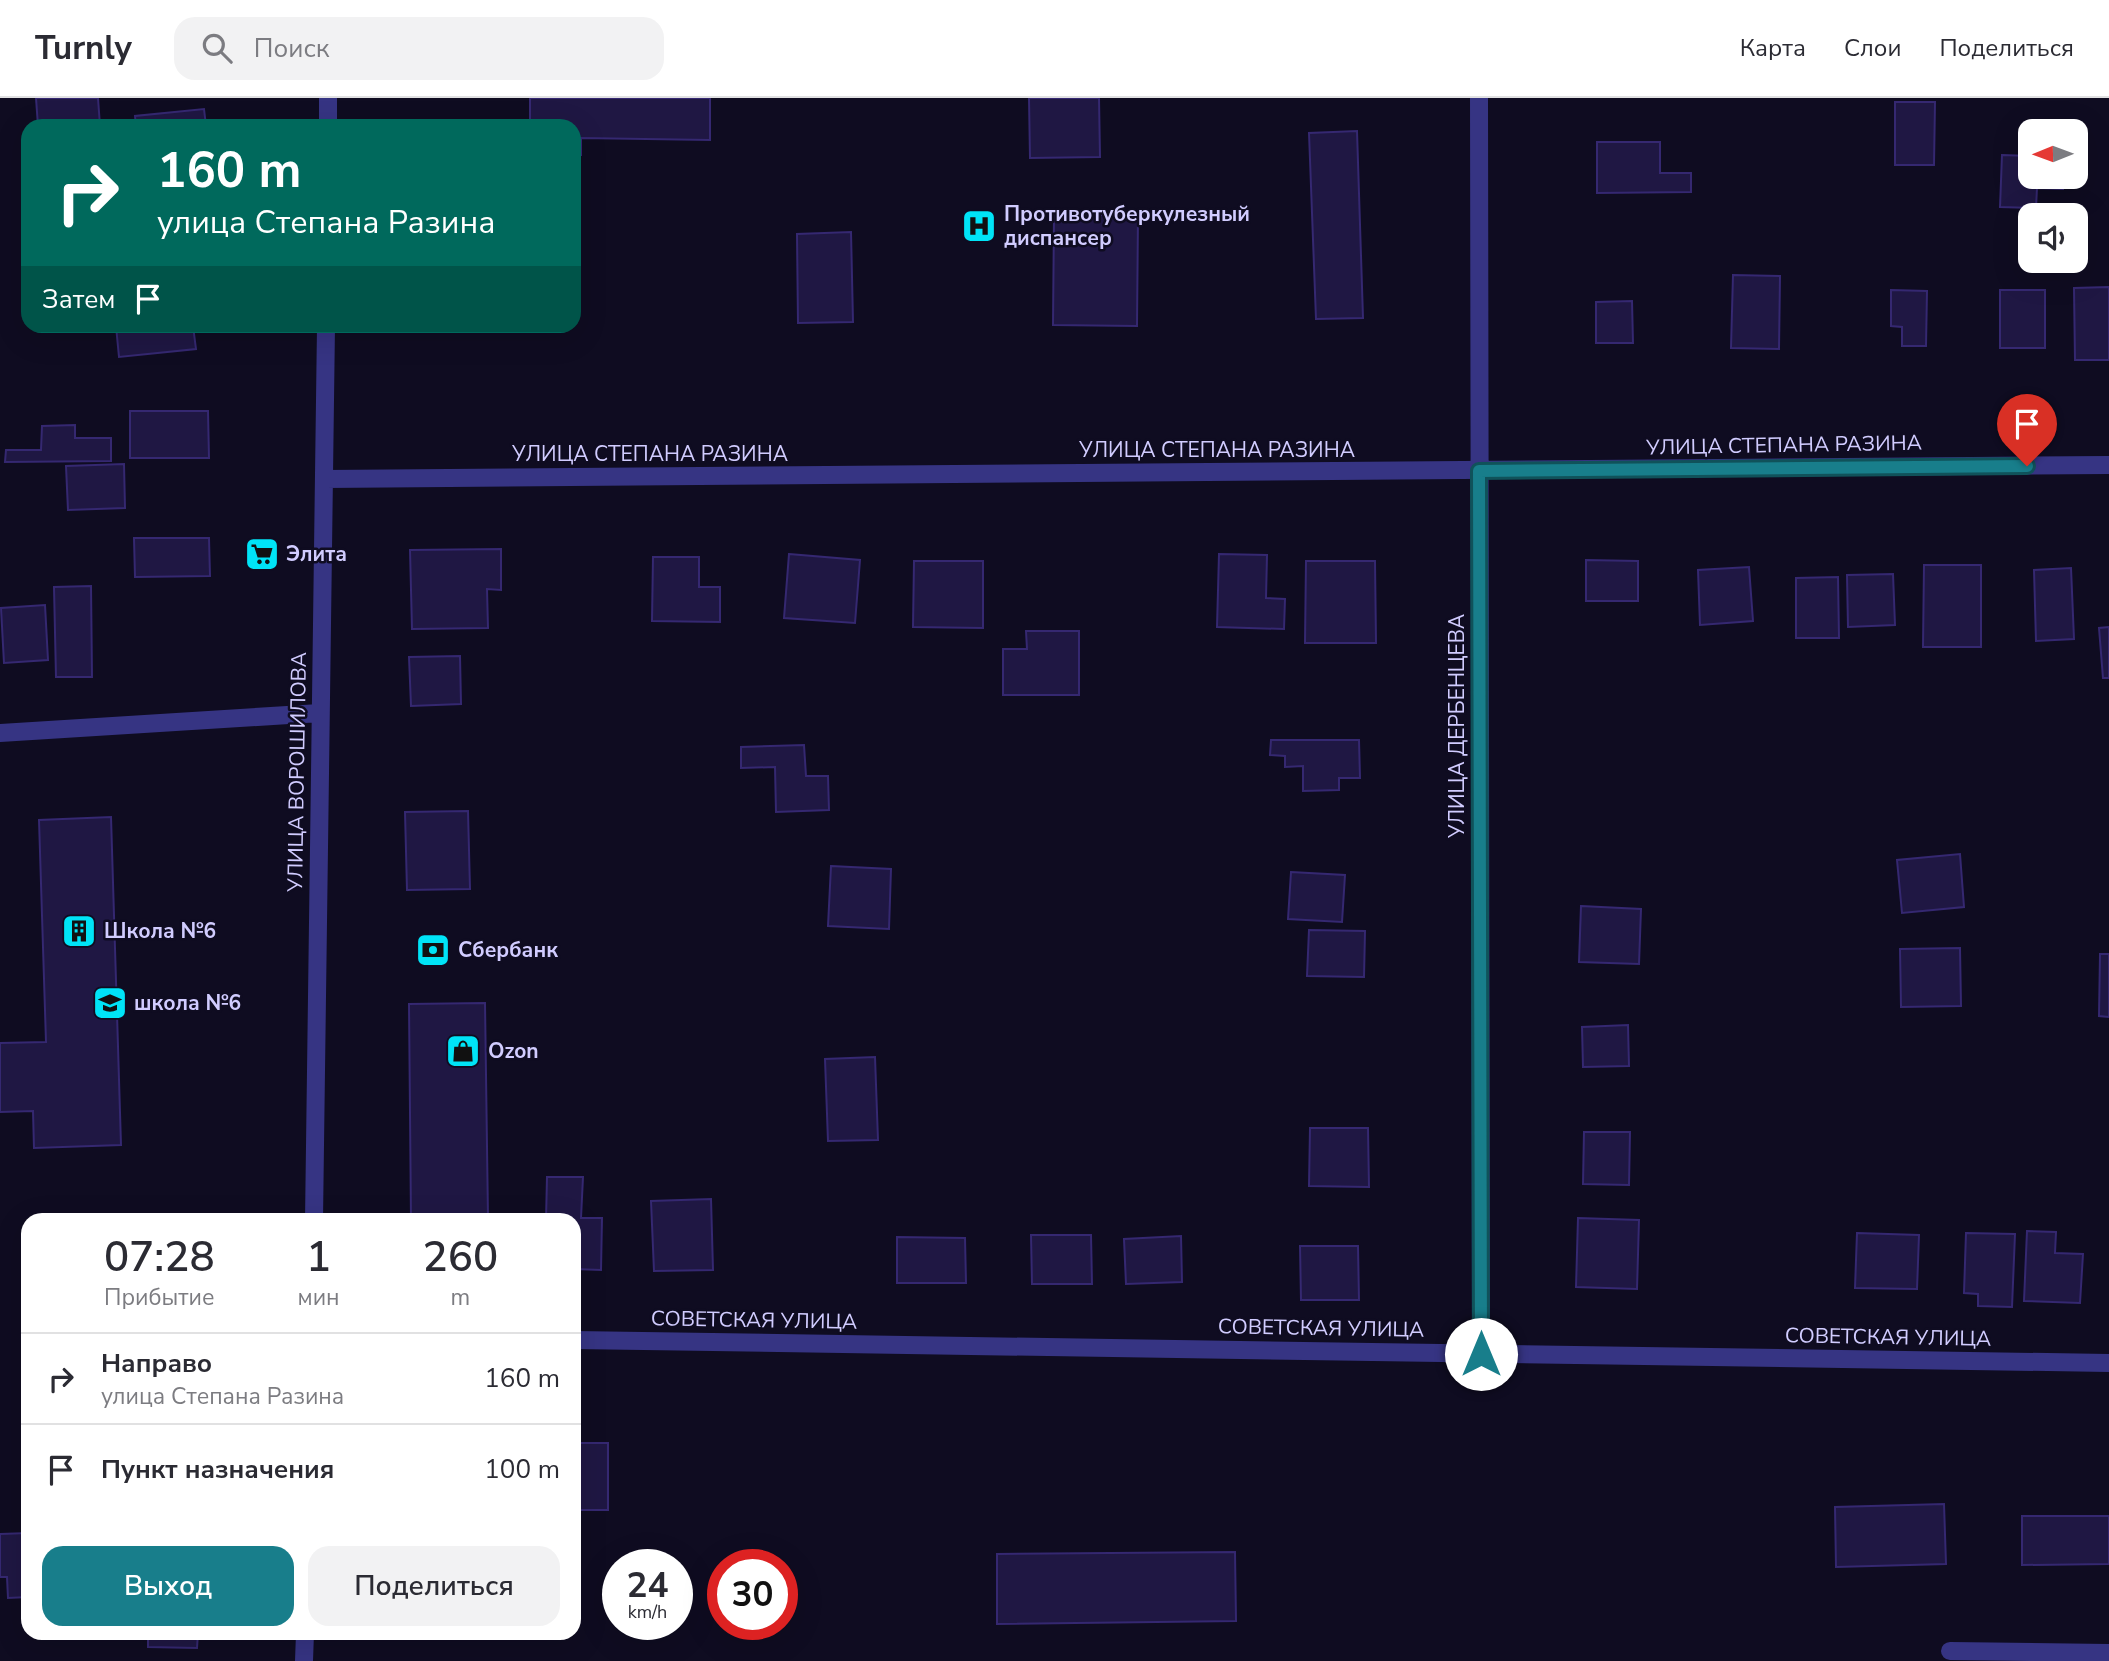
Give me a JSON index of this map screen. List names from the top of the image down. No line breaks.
{"streets":{"street":["УЛИЦА СТЕПАНА РАЗИНА","УЛИЦА ДЕРБЕНЦЕВА","УЛИЦА ВОРОШИЛОВА","СОВЕТСКАЯ УЛИЦА"]},"crossings":[["УЛИЦА СТЕПАНА РАЗИНА","УЛИЦА ДЕРБЕНЦЕВА"],["УЛИЦА СТЕПАНА РАЗИНА","УЛИЦА ВОРОШИЛОВА"],["УЛИЦА ДЕРБЕНЦЕВА","СОВЕТСКАЯ УЛИЦА"]],"places":{"hospital":["Противотуберкулезный диспансер"],"supermarket":["Элита"],"building":["Школа №6"],"bank":["Сбербанк"],"school or university":["школа №6"],"shop":["Ozon"]},"north":"left","page":{"header":"Turnly","search":"Поиск","nav":["Карта","Слои","Поделиться"],"turn":["160 m","улица Степана Разина"],"then":"Затем","eta":["07:28","Прибытие","1","мин","260","m"],"list":[{"name":"Направо","note":"улица Степана Разина","value":"160 m"},{"name":"Пункт назначения","value":"100 m"}],"buttons":["Выход","Поделиться"],"speed":"24 km/h","limit":"30"}}
